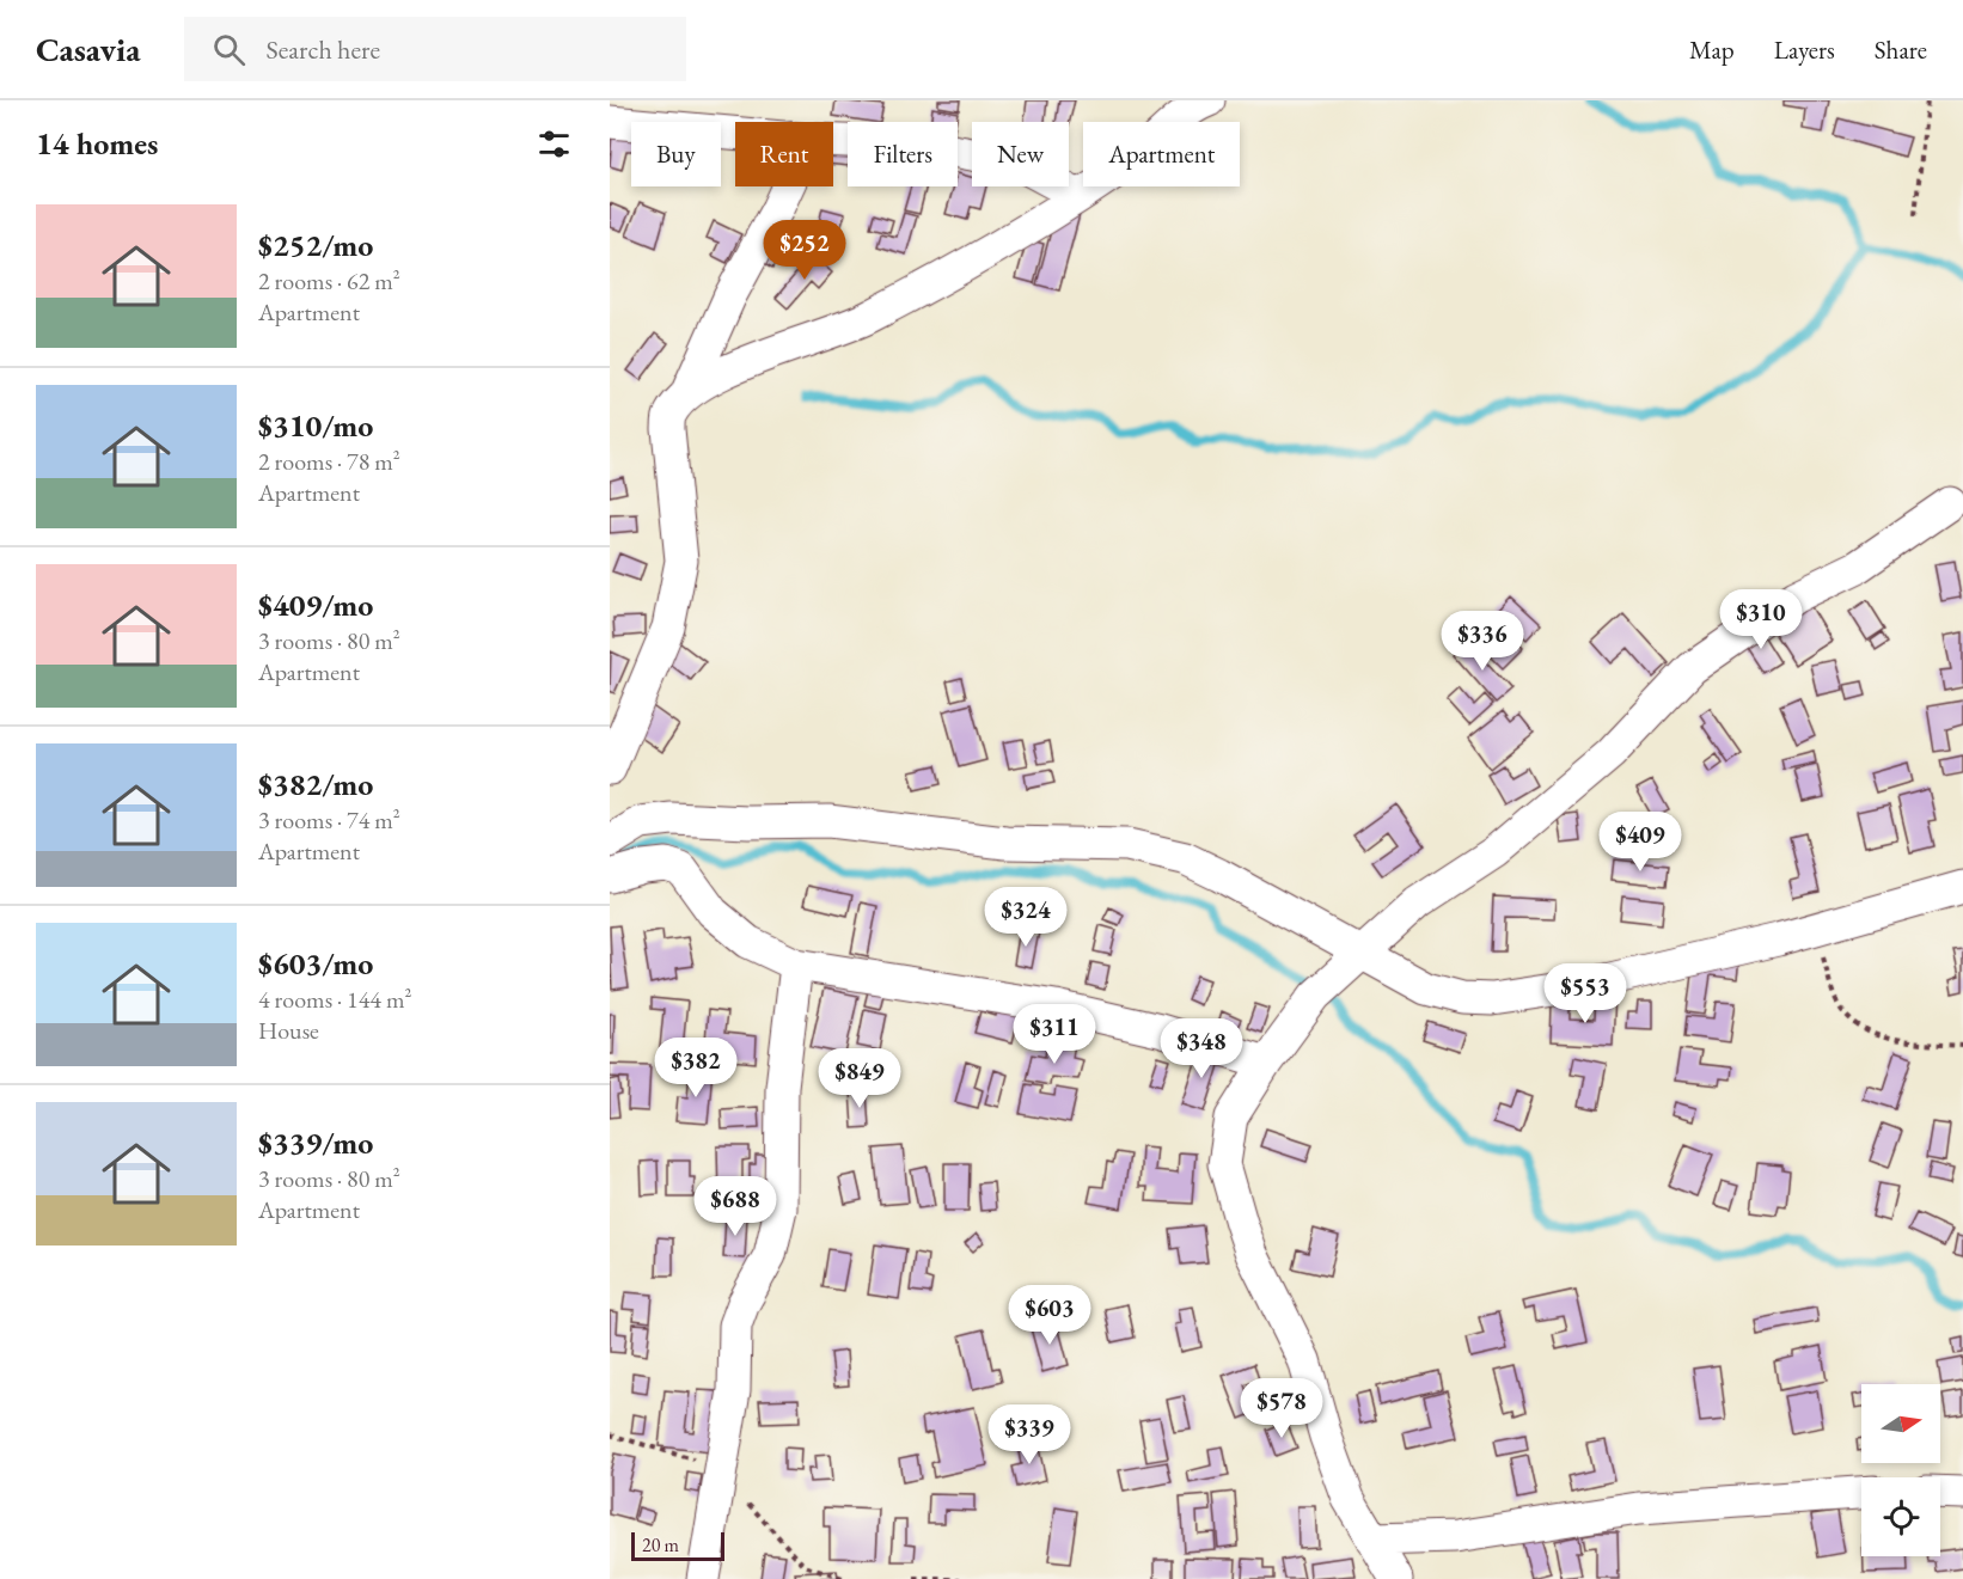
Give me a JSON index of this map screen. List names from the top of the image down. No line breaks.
{"scale_bar":"20 m","north":"right","page":{"header":"Casavia","search":"Search here","nav":["Map","Layers","Share"],"heading":"14 homes","chip":["Buy","Rent","Filters","New","Apartment"],"list":[{"name":"$252/mo","note":"2 rooms · 62 m² · Apartment"},{"name":"$310/mo","note":"2 rooms · 78 m² · Apartment"},{"name":"$409/mo","note":"3 rooms · 80 m² · Apartment"},{"name":"$382/mo","note":"3 rooms · 74 m² · Apartment"},{"name":"$603/mo","note":"4 rooms · 144 m² · House"},{"name":"$339/mo","note":"3 rooms · 80 m² · Apartment"}],"price":["$252","$310","$336","$409","$324","$553","$311","$348","$382","$849","$688","$603","$578","$339"],"scale":"20 m"}}
